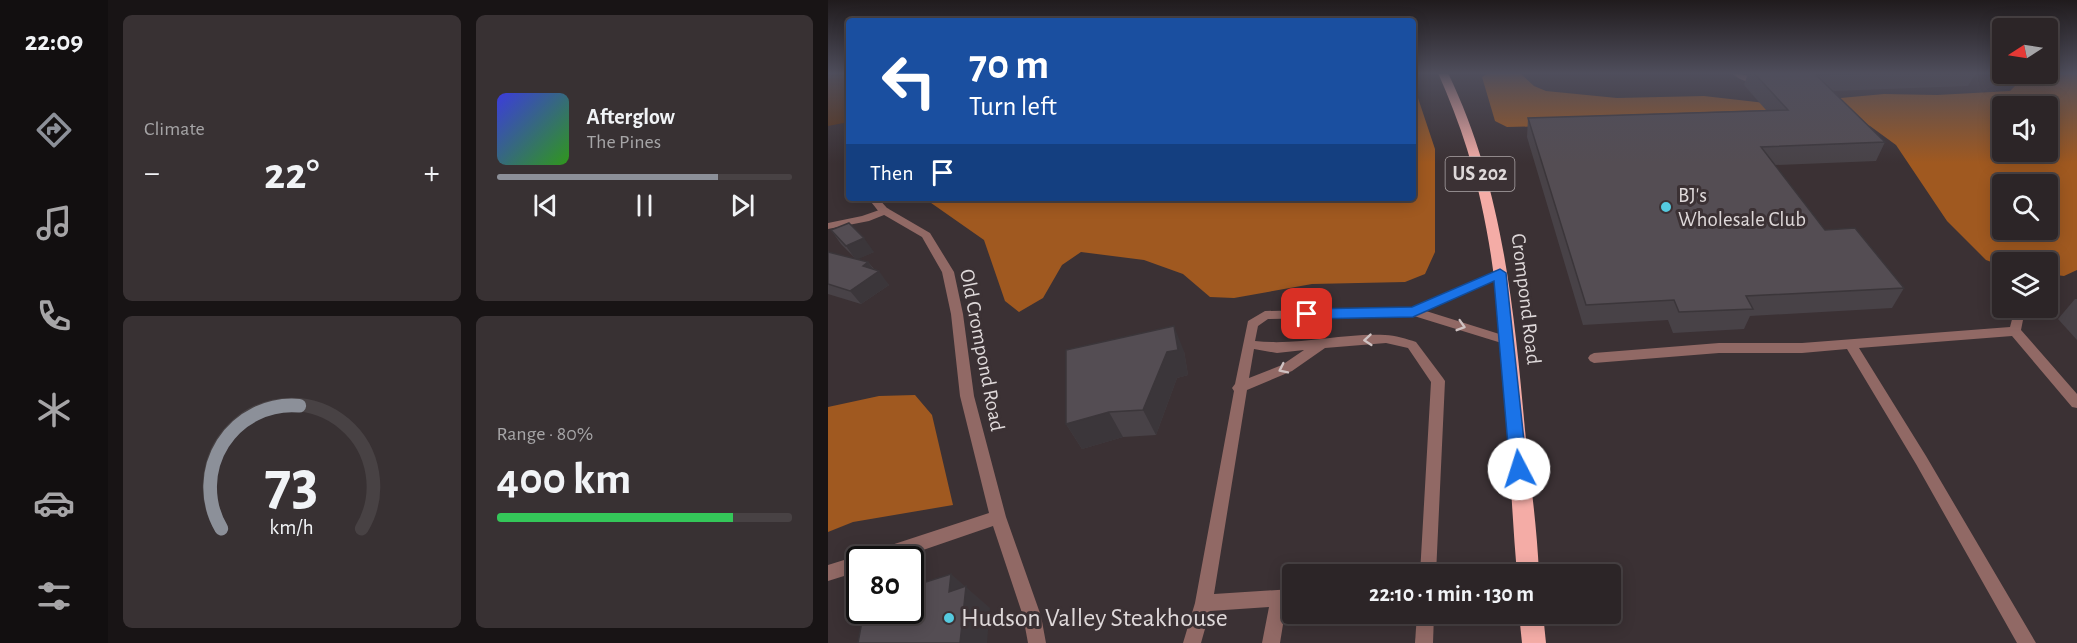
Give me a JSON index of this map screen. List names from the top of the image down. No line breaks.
{"streets":{"highway":["US 202","Crompond Road"],"street":["Old Crompond Road"]},"places":["BJ's Wholesale Club","Hudson Valley Steakhouse"],"north":"left","page":{"tabs":"22:09","tile":["Climate",["Range · 80%","400 km"]],"turn":["70 m","Turn left"],"song":["Afterglow","The Pines"],"then":"Then","heat":["−","22°","+"],"limit":"80","trip":"22:10 · 1 min · 130 m","gauge":["73","km/h"]}}
